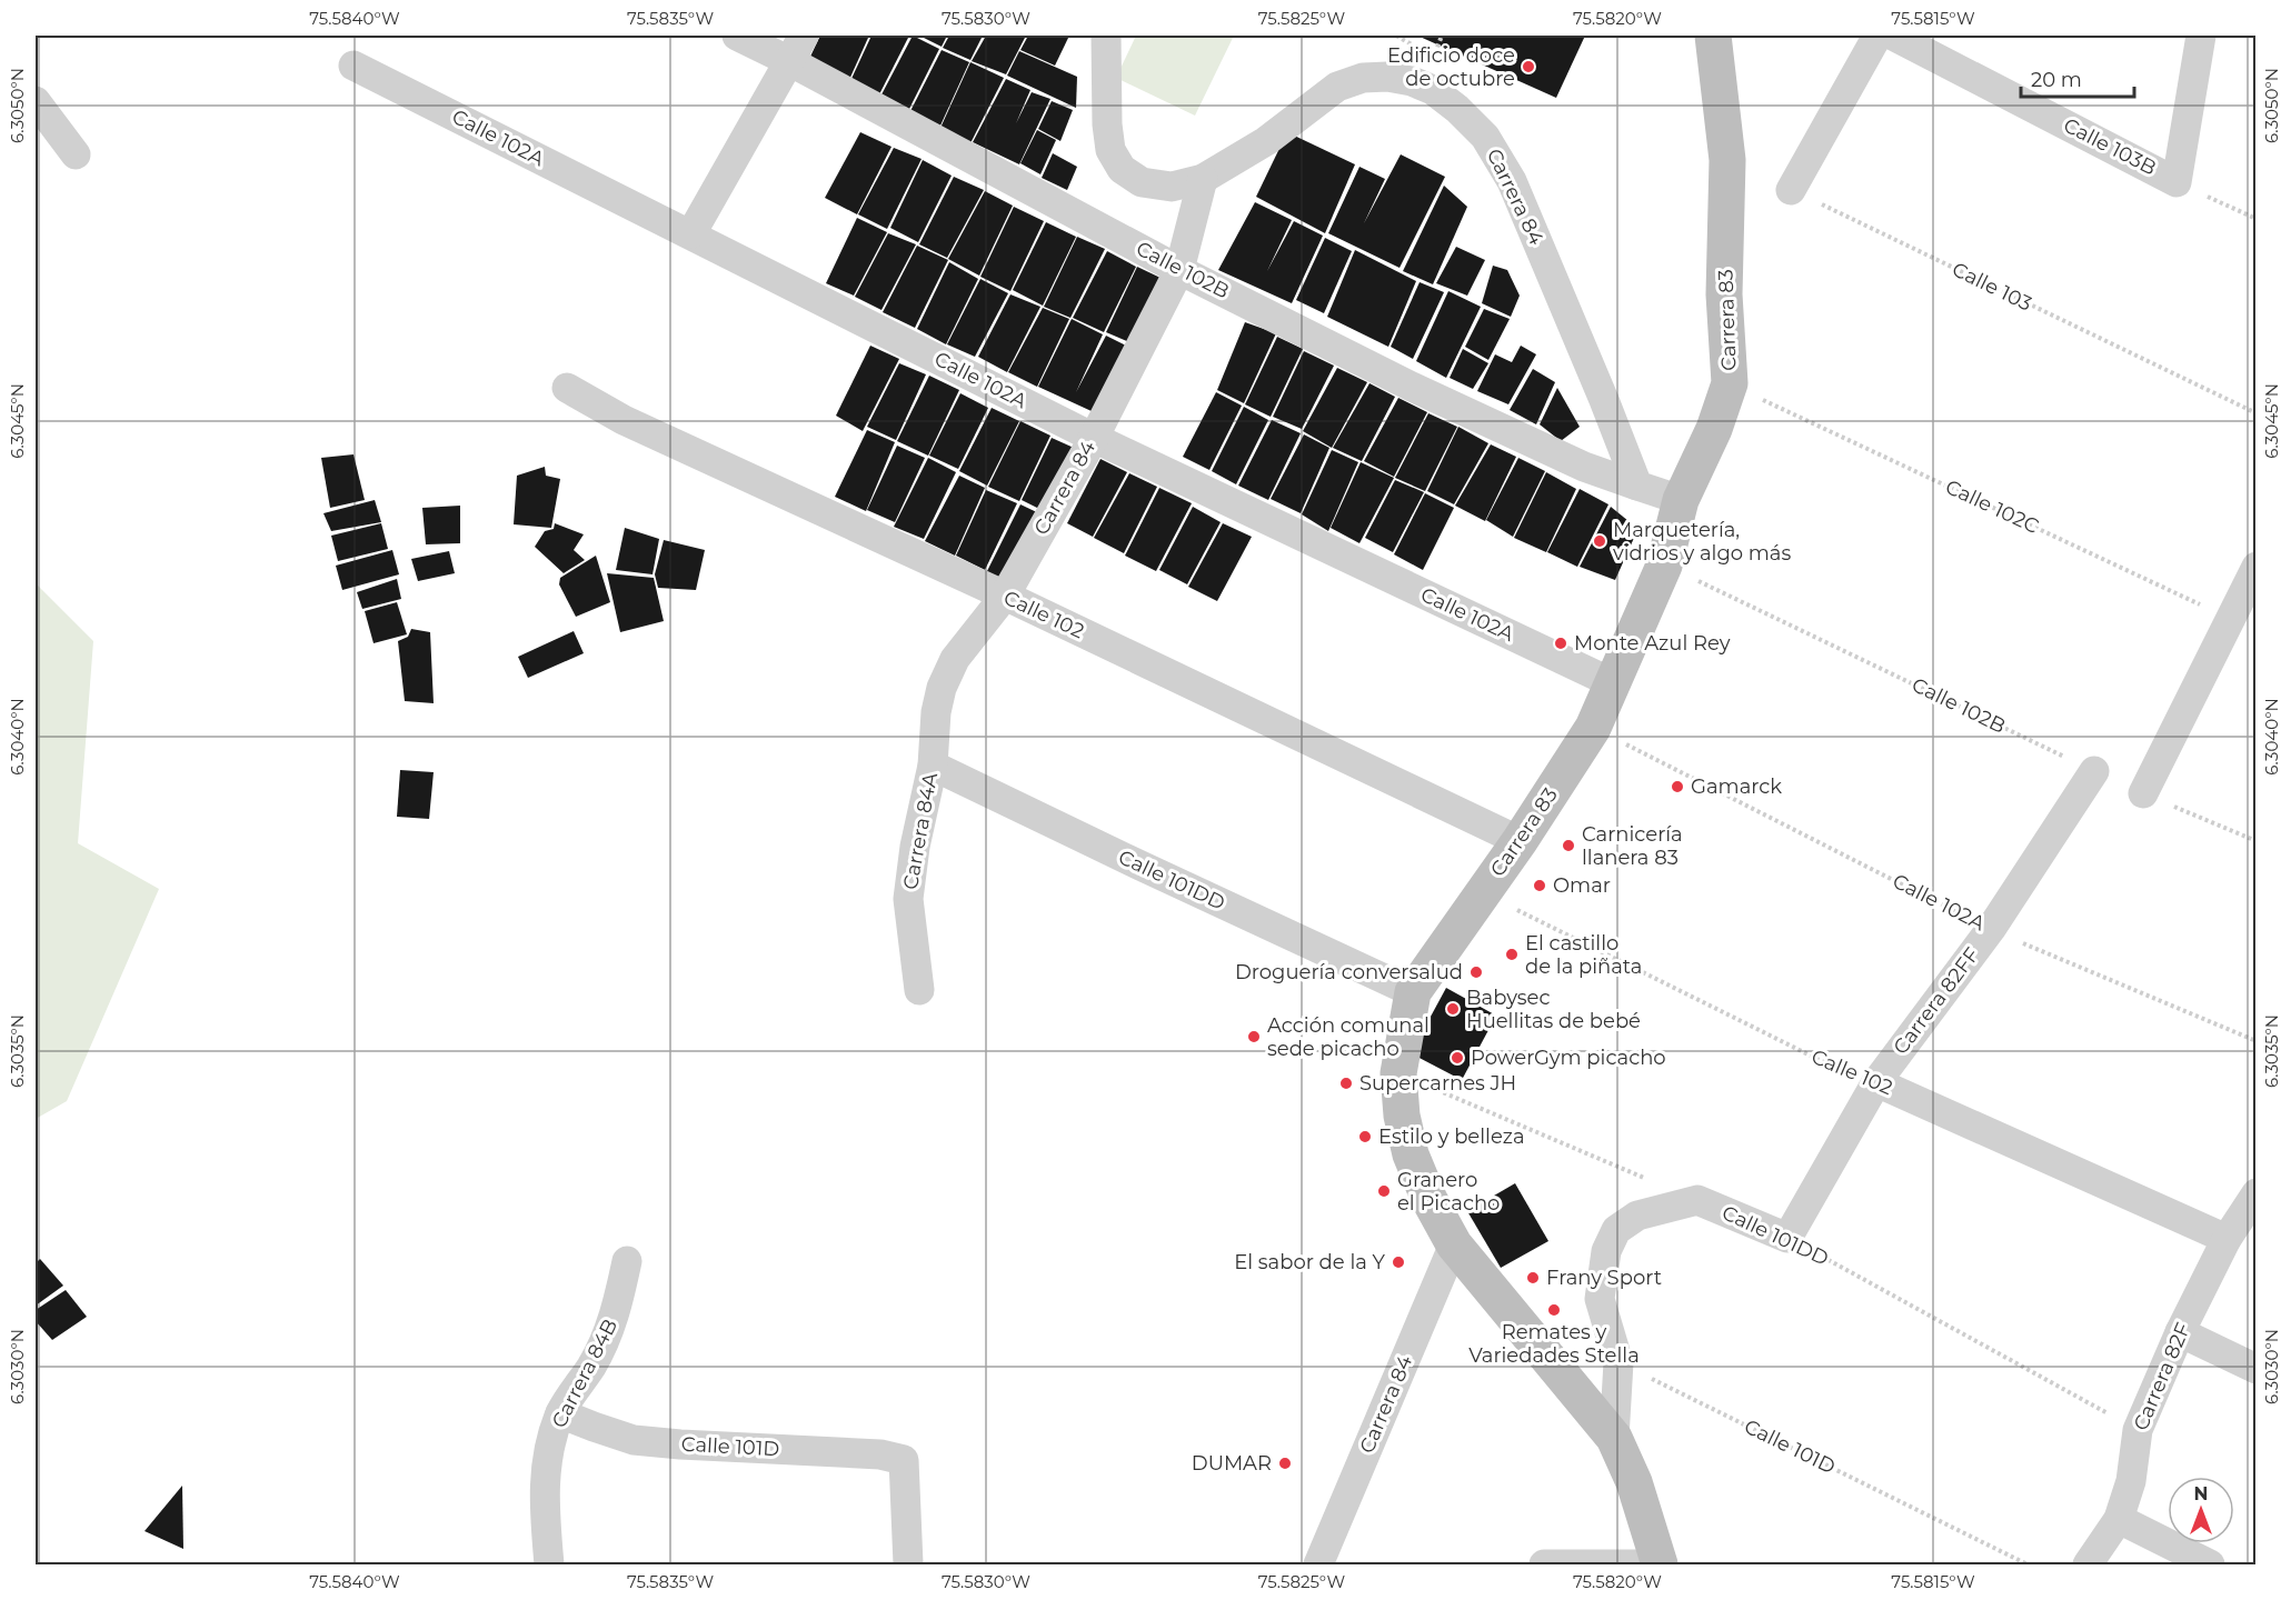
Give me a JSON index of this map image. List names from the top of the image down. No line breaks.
{"streets":{"street":["Calle 102A","Calle 103B","Carrera 84","Calle 102B","Carrera 83","Calle 102","Carrera 84A","Calle 101DD","Carrera 82FF","Carrera 84B","Carrera 82F","Calle 101D"],"path":["Calle 103","Calle 102C"]},"crossings":[["Calle 102A","Carrera 84"],["Calle 102A","Carrera 83"],["Calle 102A","Carrera 82FF"],["Carrera 84","Calle 102B"],["Carrera 84","Carrera 83"],["Carrera 84","Calle 102"],["Carrera 84","Carrera 84A"],["Calle 102B","Carrera 83"],["Calle 102B","Carrera 82FF"],["Carrera 83","Calle 102C"],["Carrera 83","Calle 102"],["Carrera 83","Calle 101DD"],["Calle 102","Carrera 82FF"],["Calle 102","Carrera 82F"],["Carrera 84A","Calle 101DD"],["Calle 101DD","Carrera 82FF"],["Calle 101DD","Carrera 82F"],["Carrera 84B","Calle 101D"]],"places":["Edificio doce de octubre","Marquetería, vidrios y algo más","Monte Azul Rey","Gamarck","Carnicería llanera 83","Omar","El castillo de la piñata","Droguería conversalud","Babysec Huellitas de bebé","Acción comunal sede picacho","PowerGym picacho","Supercarnes JH","Estilo y belleza","Granero el Picacho","El sabor de la Y","Frany Sport","Remates y Variedades Stella","DUMAR"],"scale_bar":"20 m","north":"top","coordinates":["75.5840°W","75.5835°W","75.5830°W","75.5825°W","75.5820°W","75.5815°W","6.3050°N","6.3045°N","6.3040°N","6.3035°N","6.3030°N"]}
